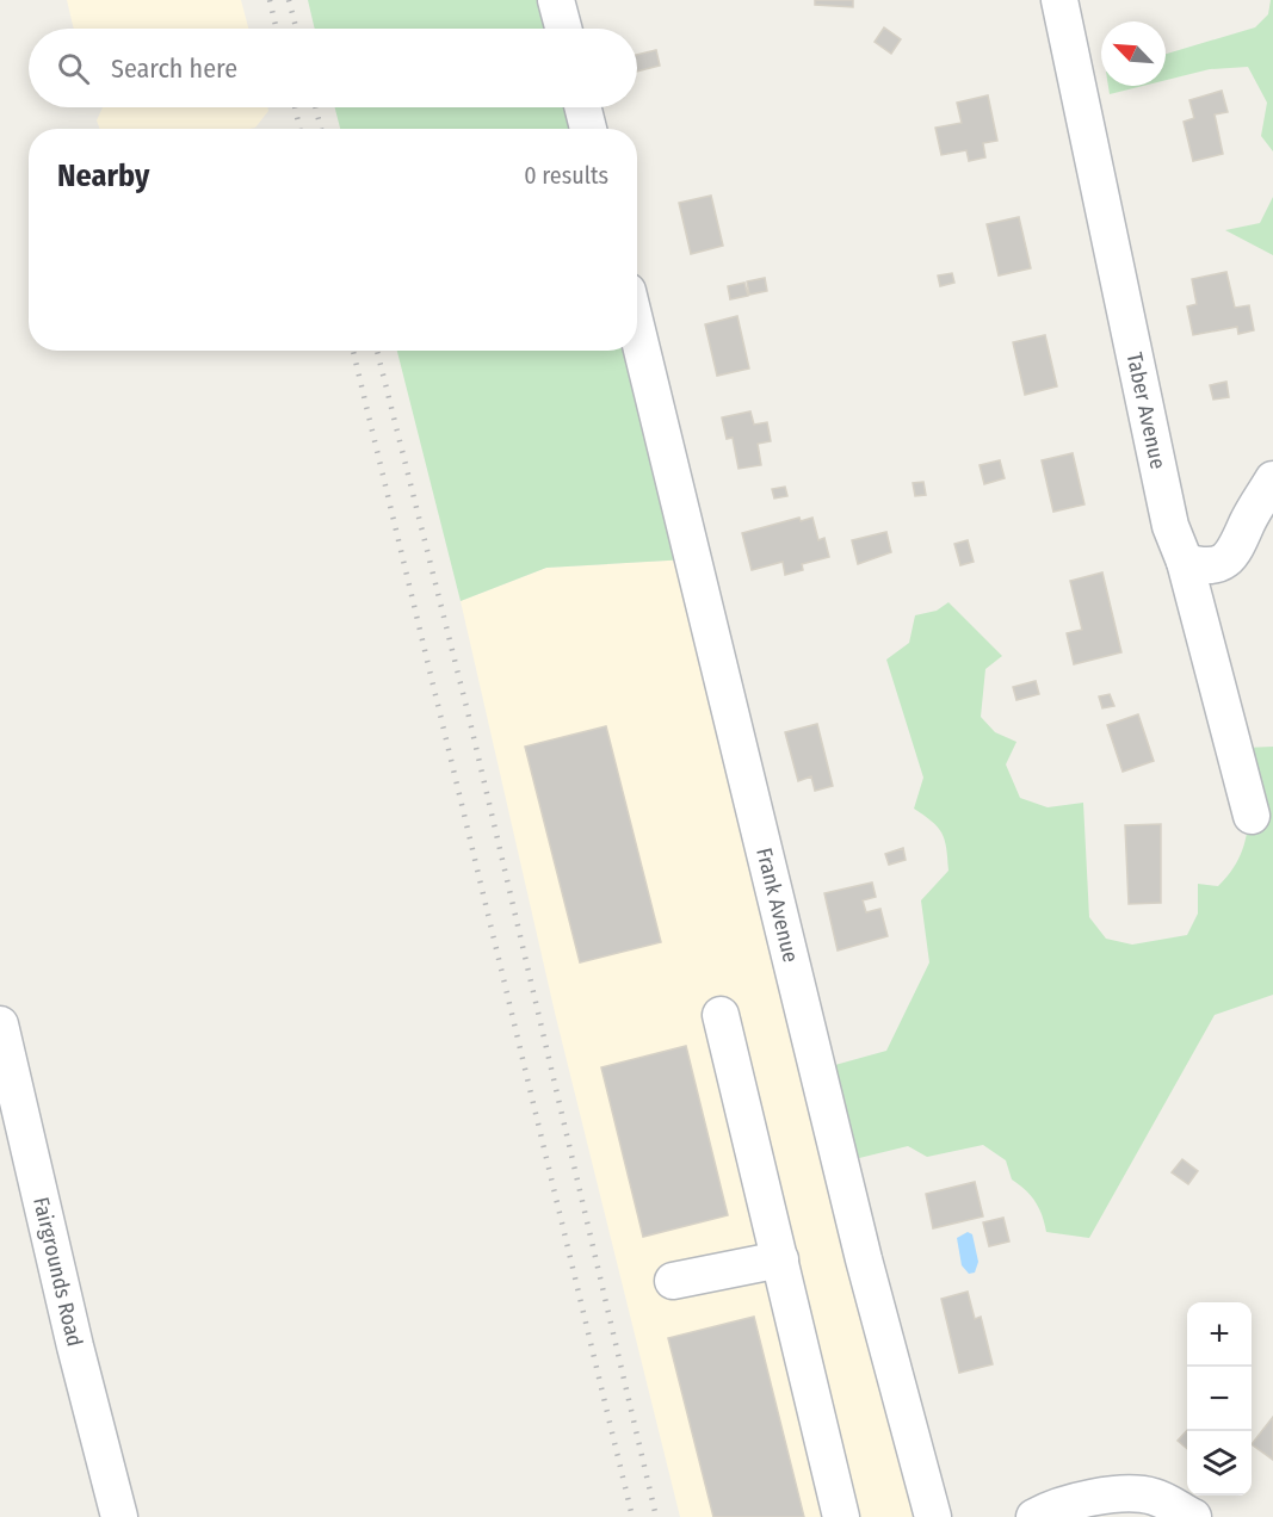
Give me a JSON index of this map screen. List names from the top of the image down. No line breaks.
{"streets":{"street":["Taber Avenue","Frank Avenue","Fairgrounds Road"]},"north":"top left","page":{"search":"Search here","heading":["Nearby","0 results"],"map_buttons":["+","−"]}}
